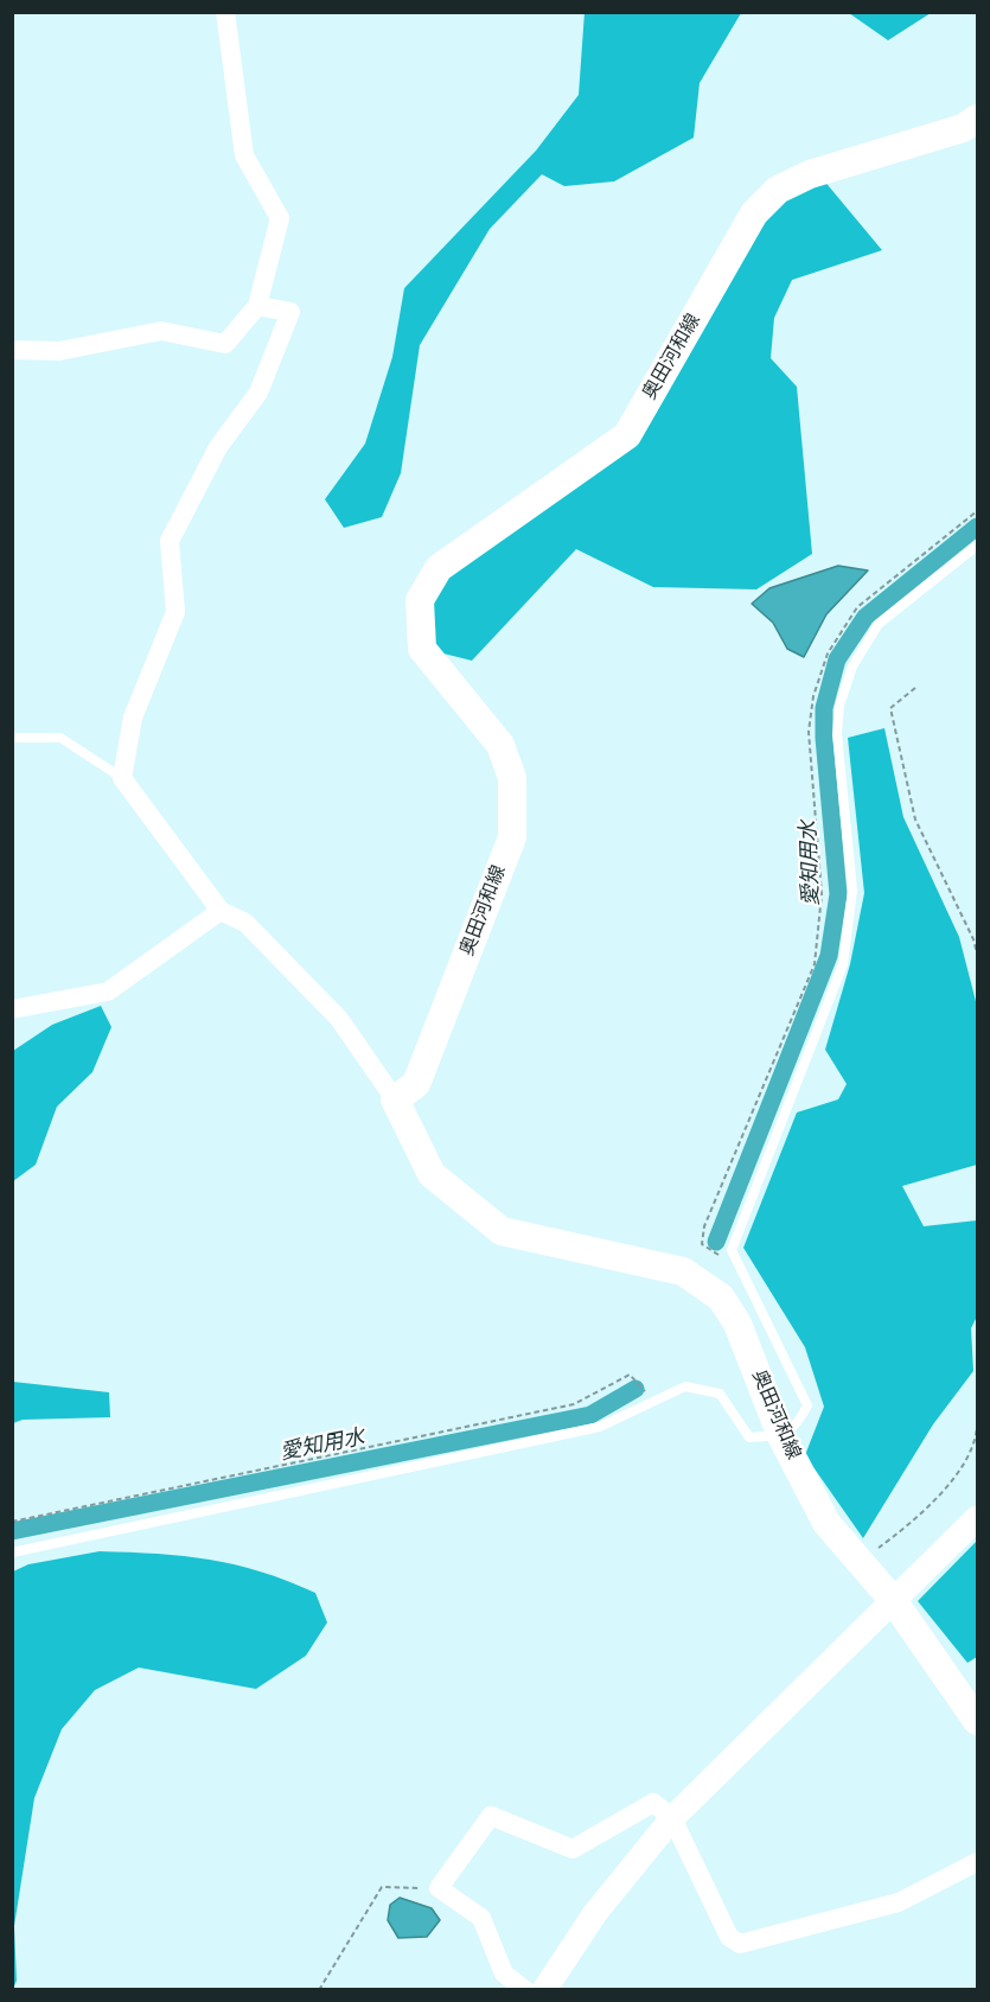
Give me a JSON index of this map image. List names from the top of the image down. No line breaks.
{"streets":{"main road":["奥田河和線"]},"water":["愛知用水"]}
